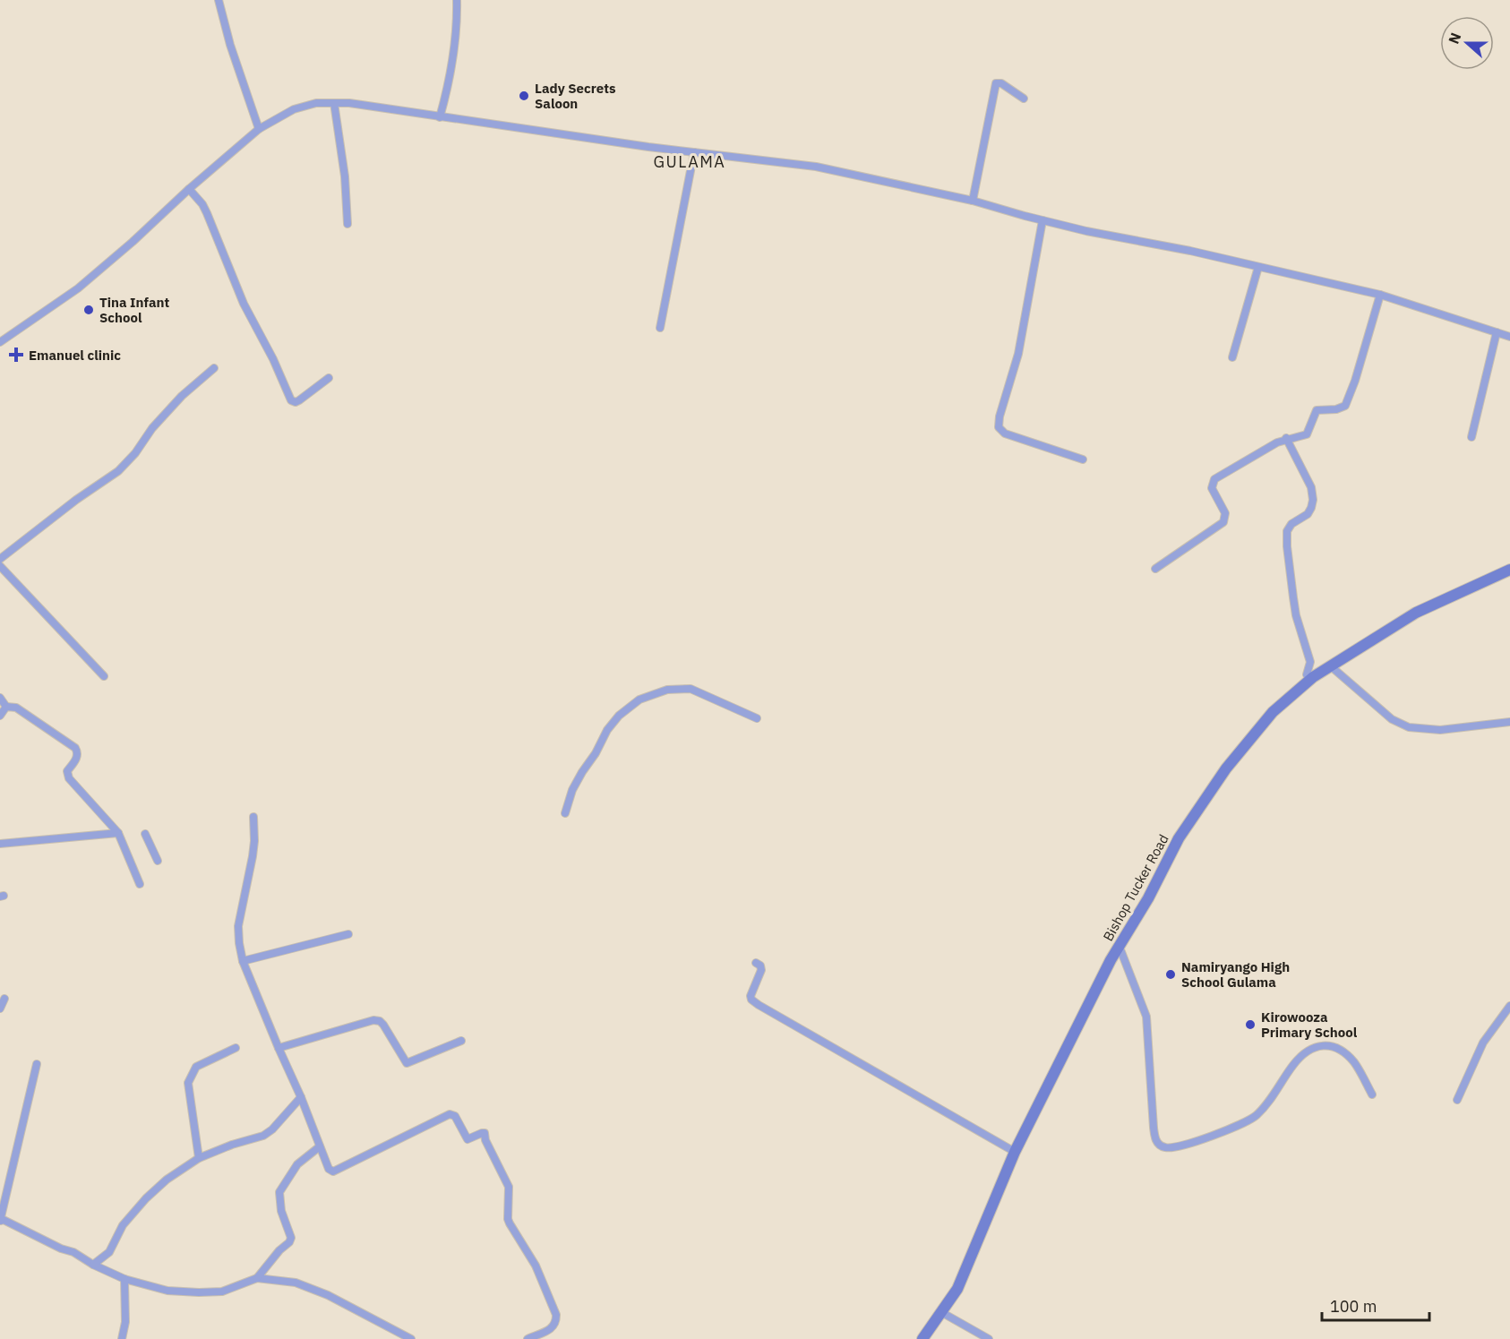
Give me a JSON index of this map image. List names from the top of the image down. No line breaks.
{"streets":{"main road":["Bishop Tucker Road"]},"districts":["GULAMA"],"places":{"other":["Lady Secrets Saloon","Tina Infant School","Namiryango High School Gulama","Kirowooza Primary School"],"health":["Emanuel clinic"]},"scale_bar":"100 m","north":"left"}
